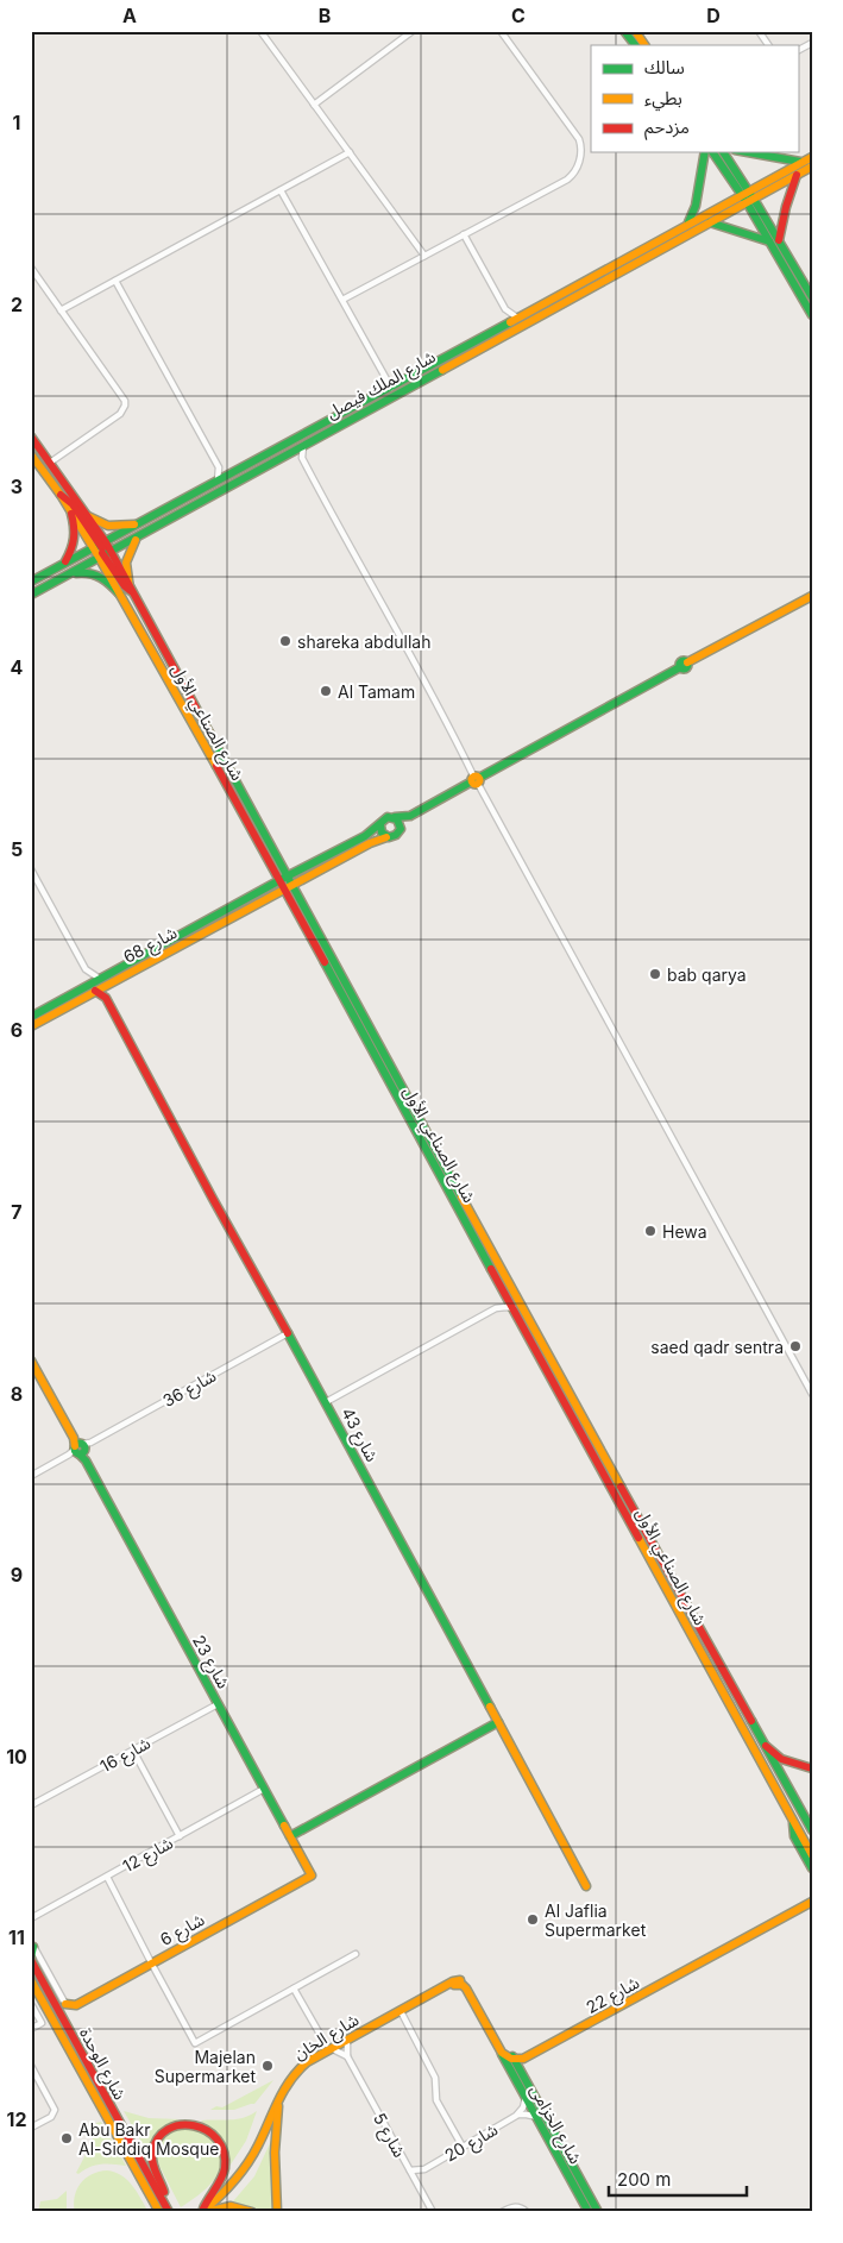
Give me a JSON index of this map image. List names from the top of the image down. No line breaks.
{"streets":{"main road":["شارع الملك فيصل","شارع الصناعي الأول","شارع 68","شارع 43","شارع 23","شارع 6","شارع 22","شارع الخان","شارع الوحدة","شارع الخزامى"],"street":["شارع 36","شارع 16","شارع 12","شارع 5","شارع 20"]},"crossings":[["شارع الملك فيصل","شارع الصناعي الأول"],["شارع الصناعي الأول","شارع 68"],["شارع 68","شارع 43"],["شارع 36","شارع 43"],["شارع 36","شارع 23"],["شارع 23","شارع 16"],["شارع 23","شارع 12"],["شارع 23","شارع 6"],["شارع 22","شارع الخزامى"],["شارع الخان","شارع 5"],["شارع الخزامى","شارع 20"],["شارع 5","شارع 20"]],"places":["shareka abdullah","Al Tamam","bab qarya","Hewa","saed qadr sentra","Al Jaflia Supermarket","Majelan Supermarket","Abu Bakr Al-Siddiq Mosque"],"legend":["سالك","بطيء","مزدحم"],"scale_bar":"200 m","grid":{"columns":["A","B","C","D"],"rows":["1","2","3","4","5","6","7","8","9","10","11","12"]}}
